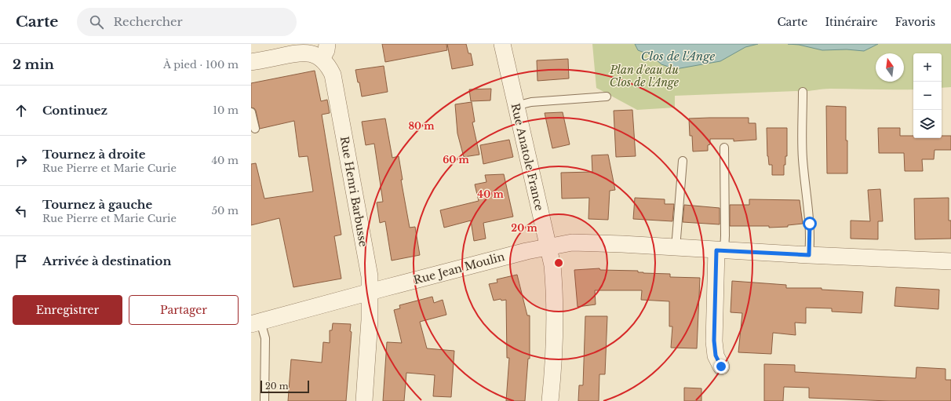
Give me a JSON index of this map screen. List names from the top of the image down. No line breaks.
{"streets":{"street":["Rue Anatole France","Rue Henri Barbusse","Rue Jean Moulin"]},"crossings":[["Rue Anatole France","Rue Jean Moulin"],["Rue Henri Barbusse","Rue Jean Moulin"]],"water":["Clos de l'Ange"],"parks":["Plan d'eau du Clos de l'Ange"],"scale_bar":"20 m","north":"top","page":{"header":"Carte","search":"Rechercher","nav":["Carte","Itinéraire","Favoris"],"heading":["2 min","À pied · 100 m"],"map_buttons":["+","−"],"list":[["Continuez","10 m"],["Tournez à droite","Rue Pierre et Marie Curie","40 m"],["Tournez à gauche","Rue Pierre et Marie Curie","50 m"],"Arrivée à destination"],"buttons":["Enregistrer","Partager"],"scale":"20 m"},"rings":["80 m","60 m","40 m","20 m"]}
